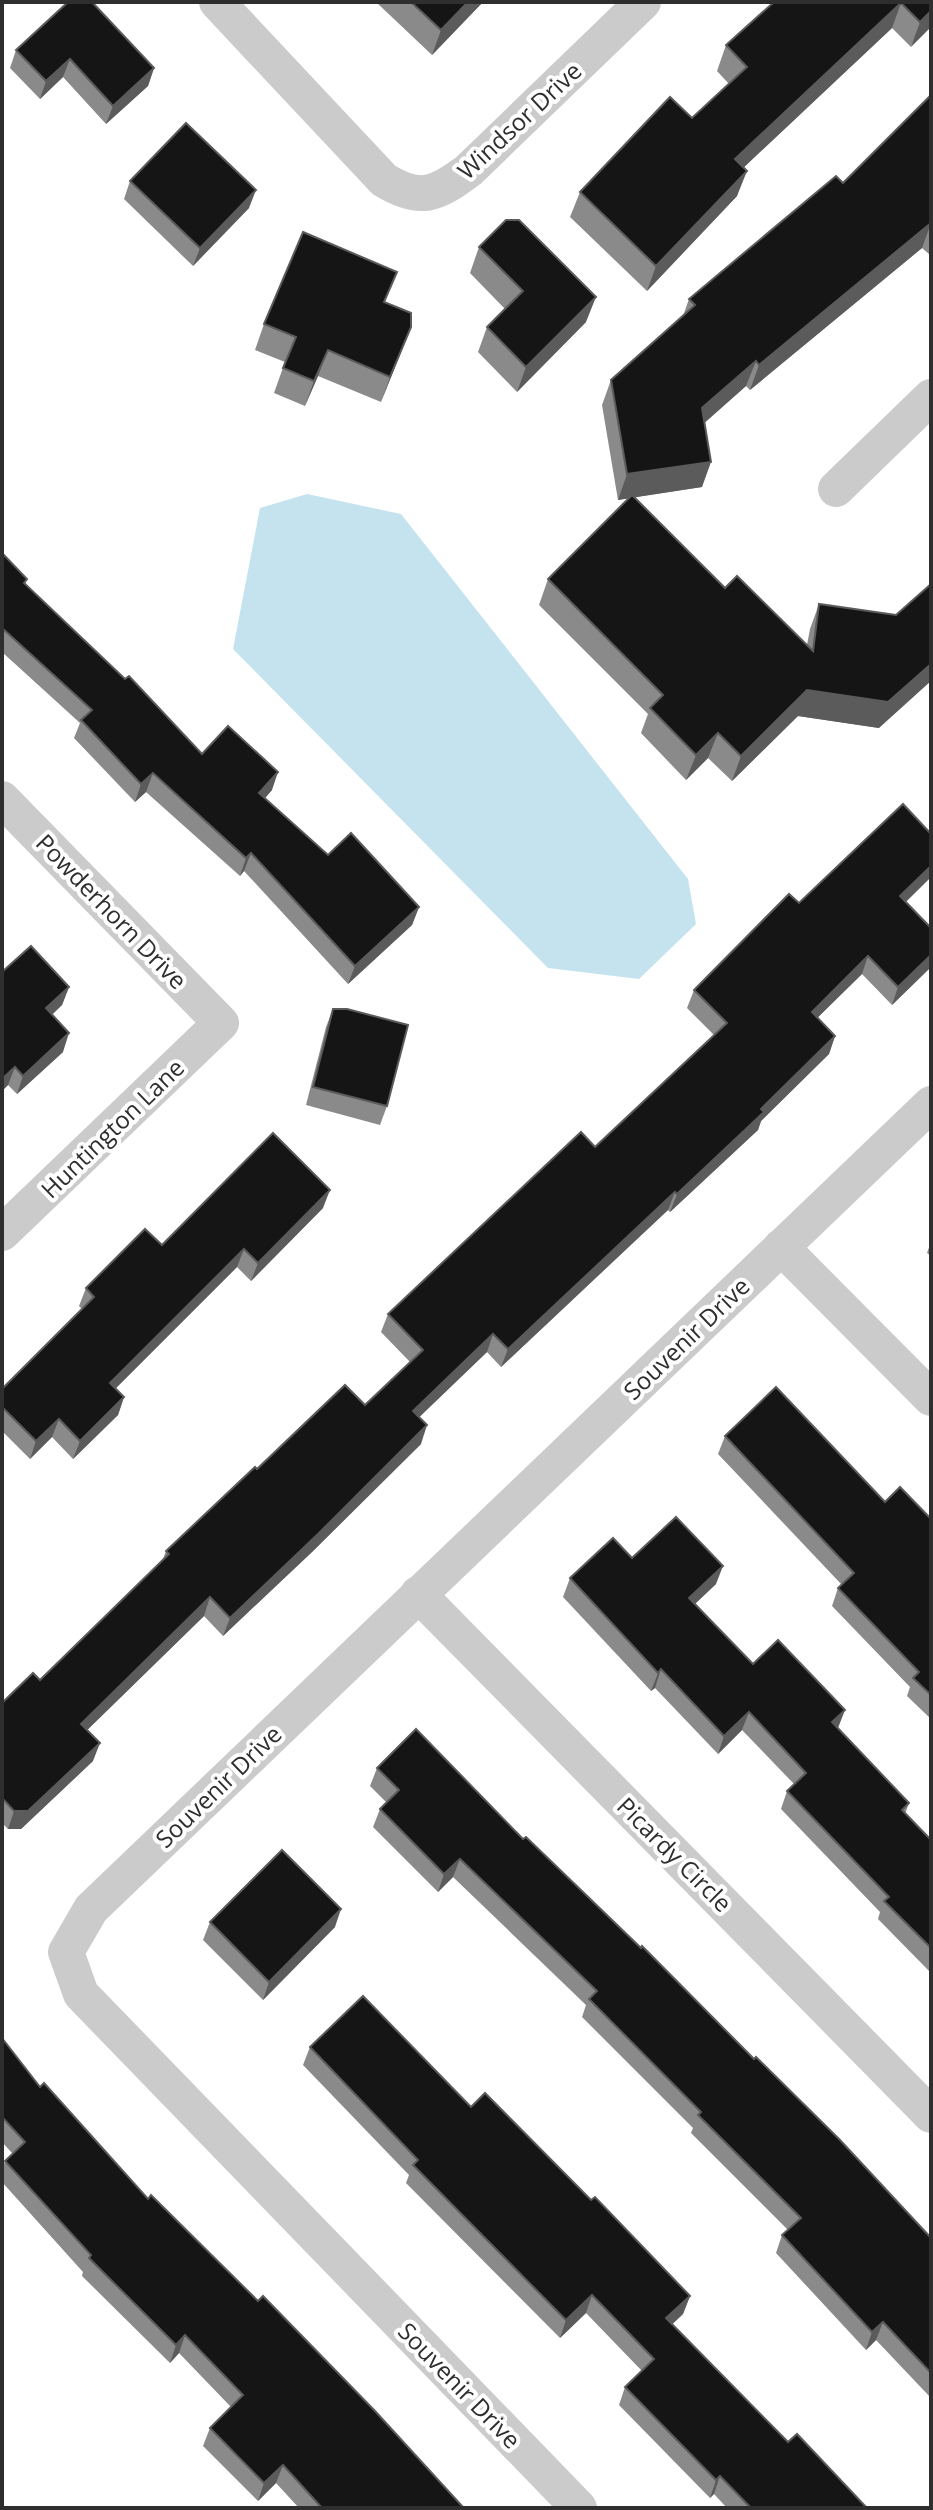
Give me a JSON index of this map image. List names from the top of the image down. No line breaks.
{"streets":{"street":["Windsor Drive","Powderhorn Drive","Huntington Lane","Souvenir Drive","Picardy Circle"]},"crossings":[["Powderhorn Drive","Huntington Lane"],["Souvenir Drive","Picardy Circle"]]}
